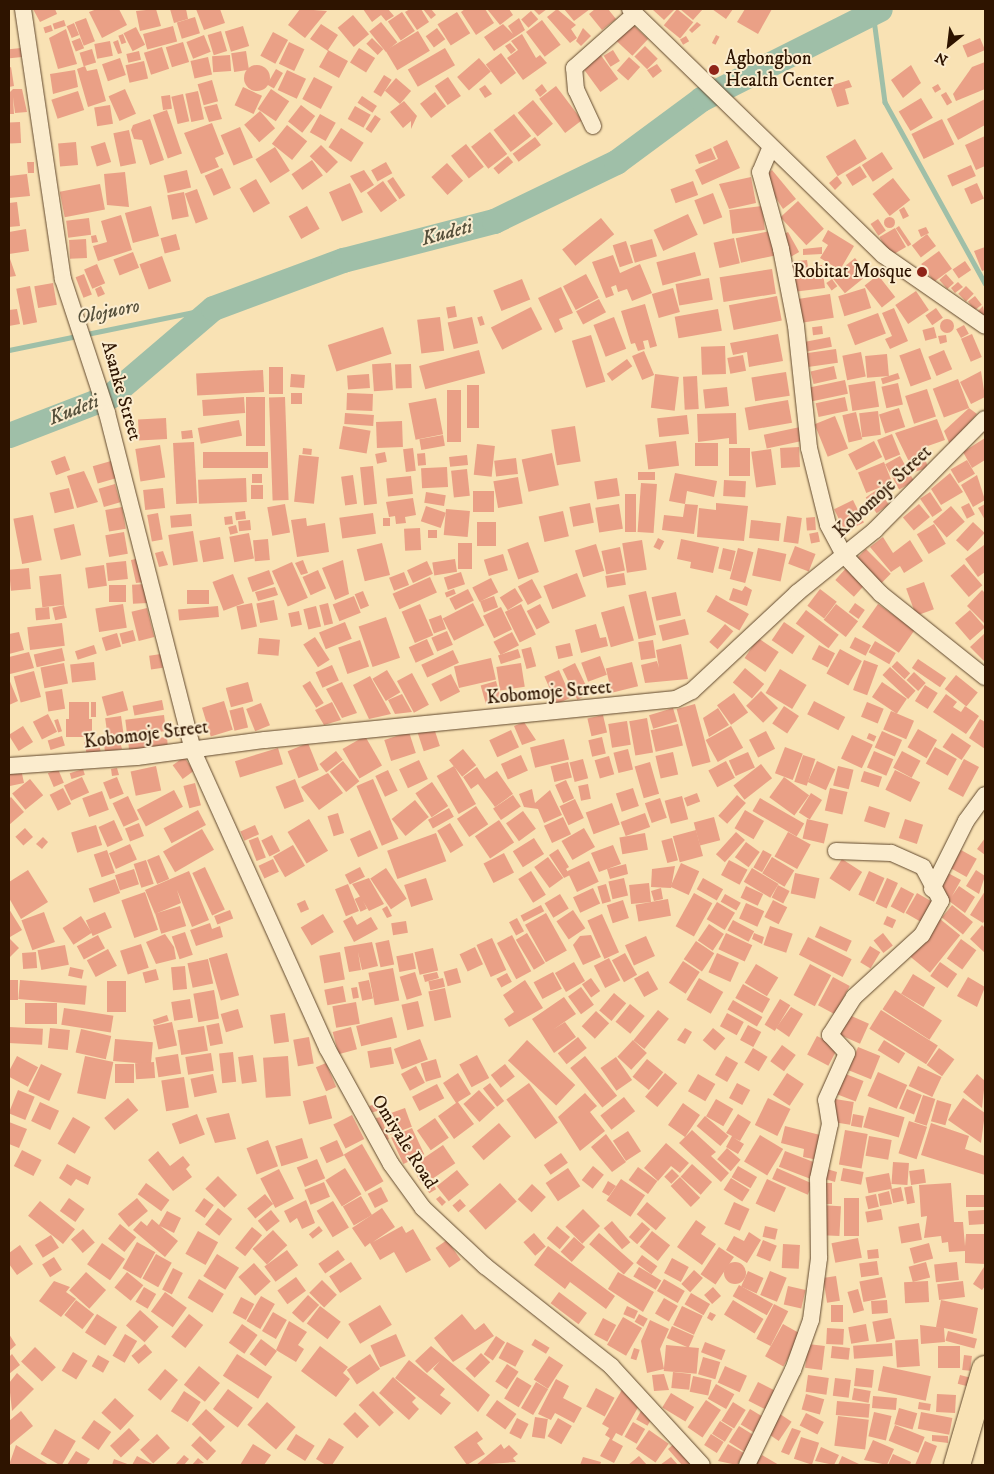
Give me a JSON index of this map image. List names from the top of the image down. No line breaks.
{"streets":{"street":["Asanke Street","Kobomoje Street","Omiyale Road"]},"crossings":[["Asanke Street","Kobomoje Street"],["Asanke Street","Omiyale Road"],["Kobomoje Street","Omiyale Road"]],"water":["Kudeti","Olojuoro"],"places":["Agbongbon Health Center","Robitat Mosque"],"north":"bottom left"}
